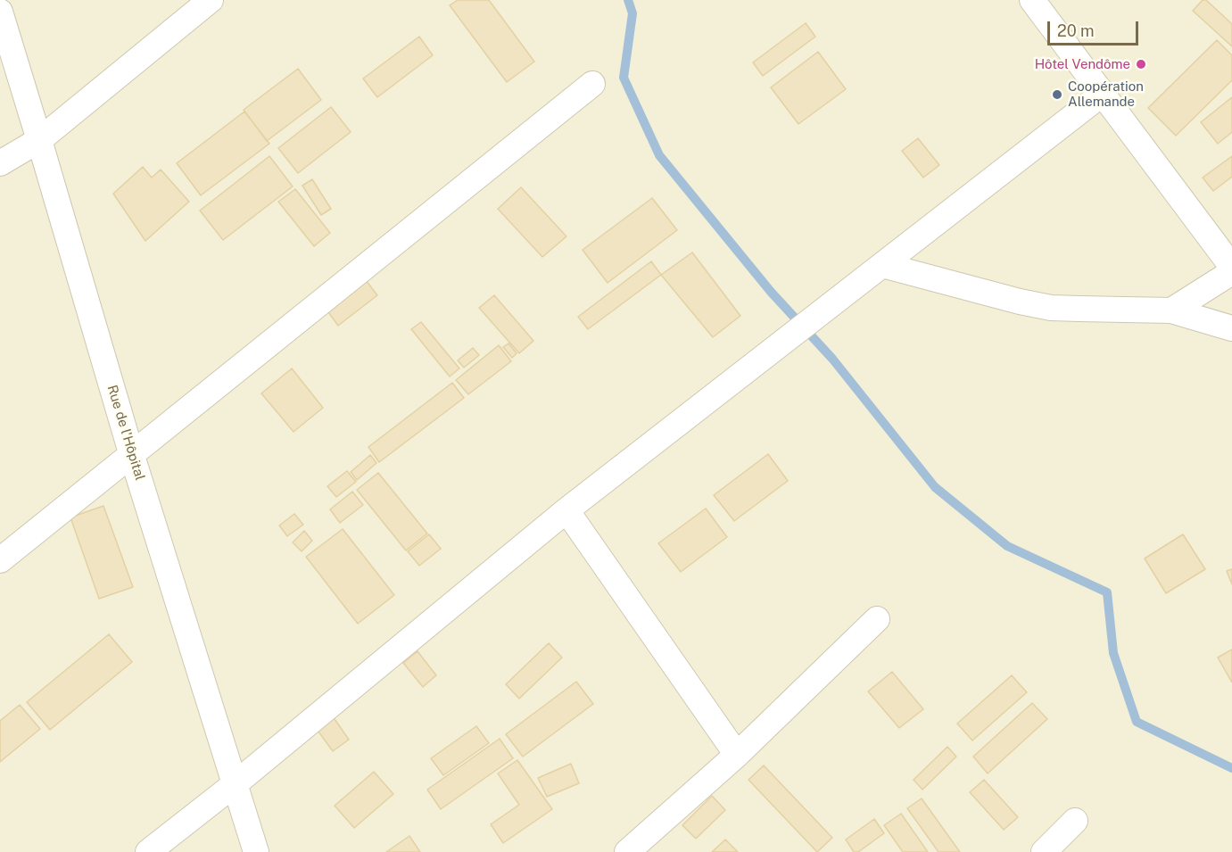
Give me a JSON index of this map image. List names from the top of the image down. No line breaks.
{"streets":{"street":["Rue de l'Hôpital"]},"places":["Hôtel Vendôme","Coopération Allemande"],"scale_bar":"20 m"}
